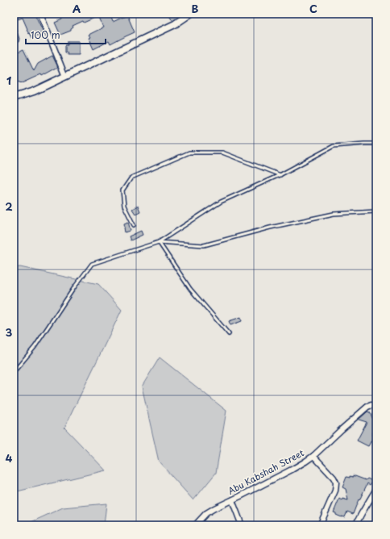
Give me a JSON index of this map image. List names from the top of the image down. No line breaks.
{"streets":{"street":["Abu Kabshah Street"]},"scale_bar":"100 m","grid":{"columns":["A","B","C"],"rows":["1","2","3","4"]}}
